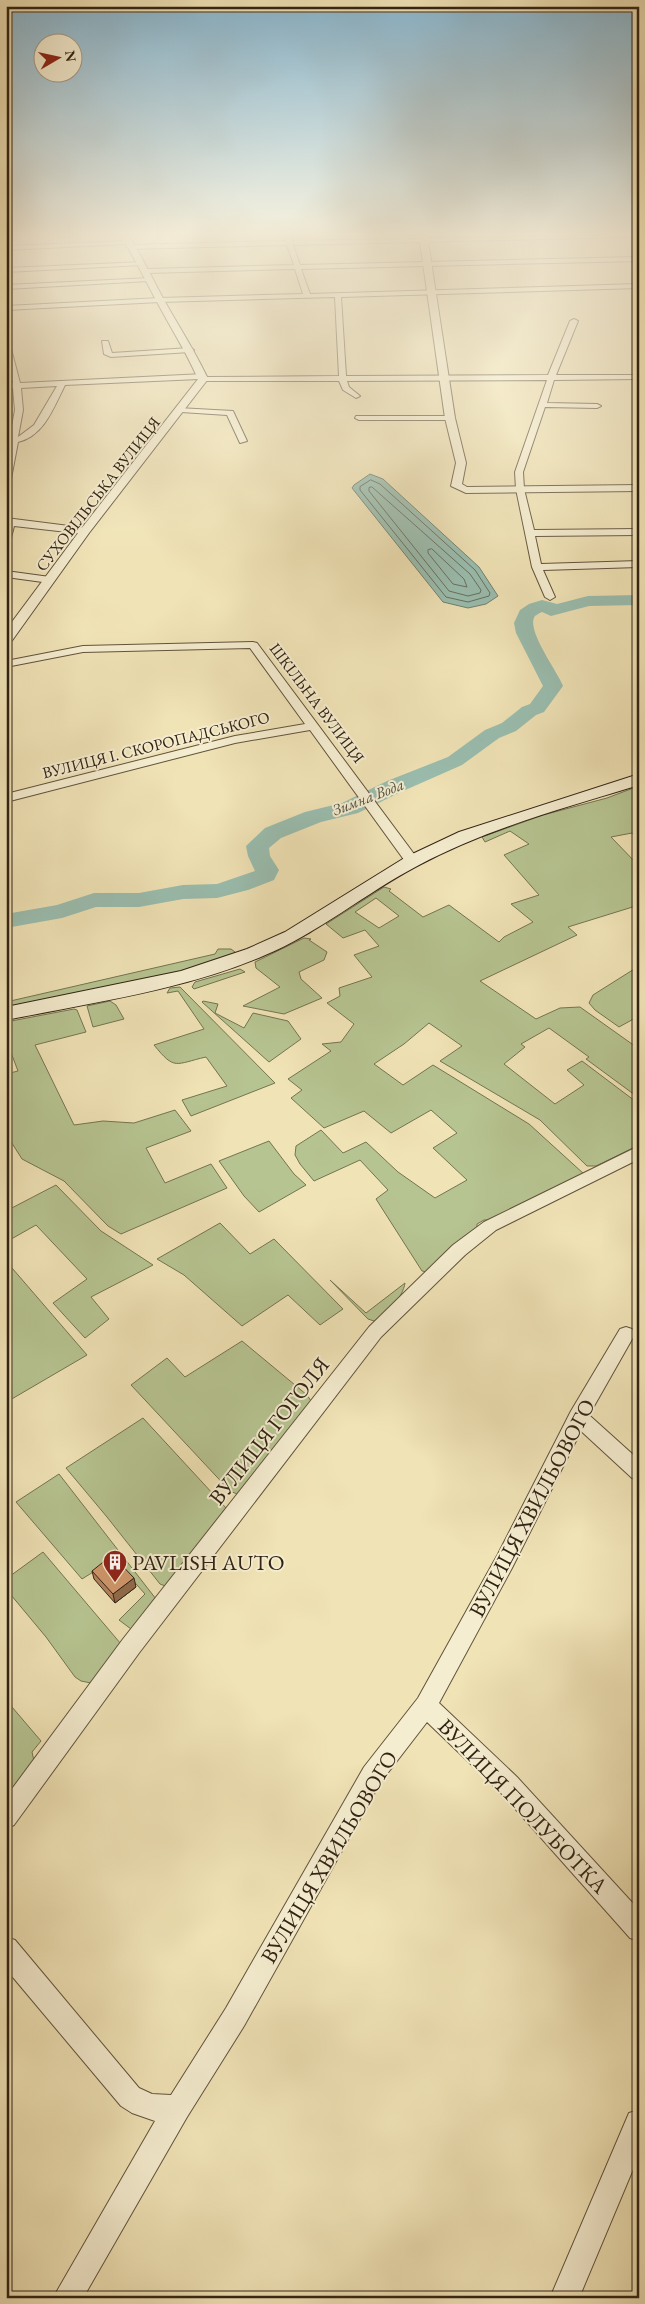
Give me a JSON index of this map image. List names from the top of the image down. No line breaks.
{"streets":{"street":["СУХОВІЛЬСЬКА ВУЛИЦЯ","ШКІЛЬНА ВУЛИЦЯ","ВУЛИЦЯ І. СКОРОПАДСЬКОГО","ВУЛИЦЯ ГОГОЛЯ","ВУЛИЦЯ ХВИЛЬОВОГО","ВУЛИЦЯ ПОЛУБОТКА"]},"crossings":[["ШКІЛЬНА ВУЛИЦЯ","ВУЛИЦЯ І. СКОРОПАДСЬКОГО"],["ВУЛИЦЯ ХВИЛЬОВОГО","ВУЛИЦЯ ПОЛУБОТКА"]],"water":["Зимна Вода"],"places":{"building":["PAVLISH AUTO"]},"north":"right"}
